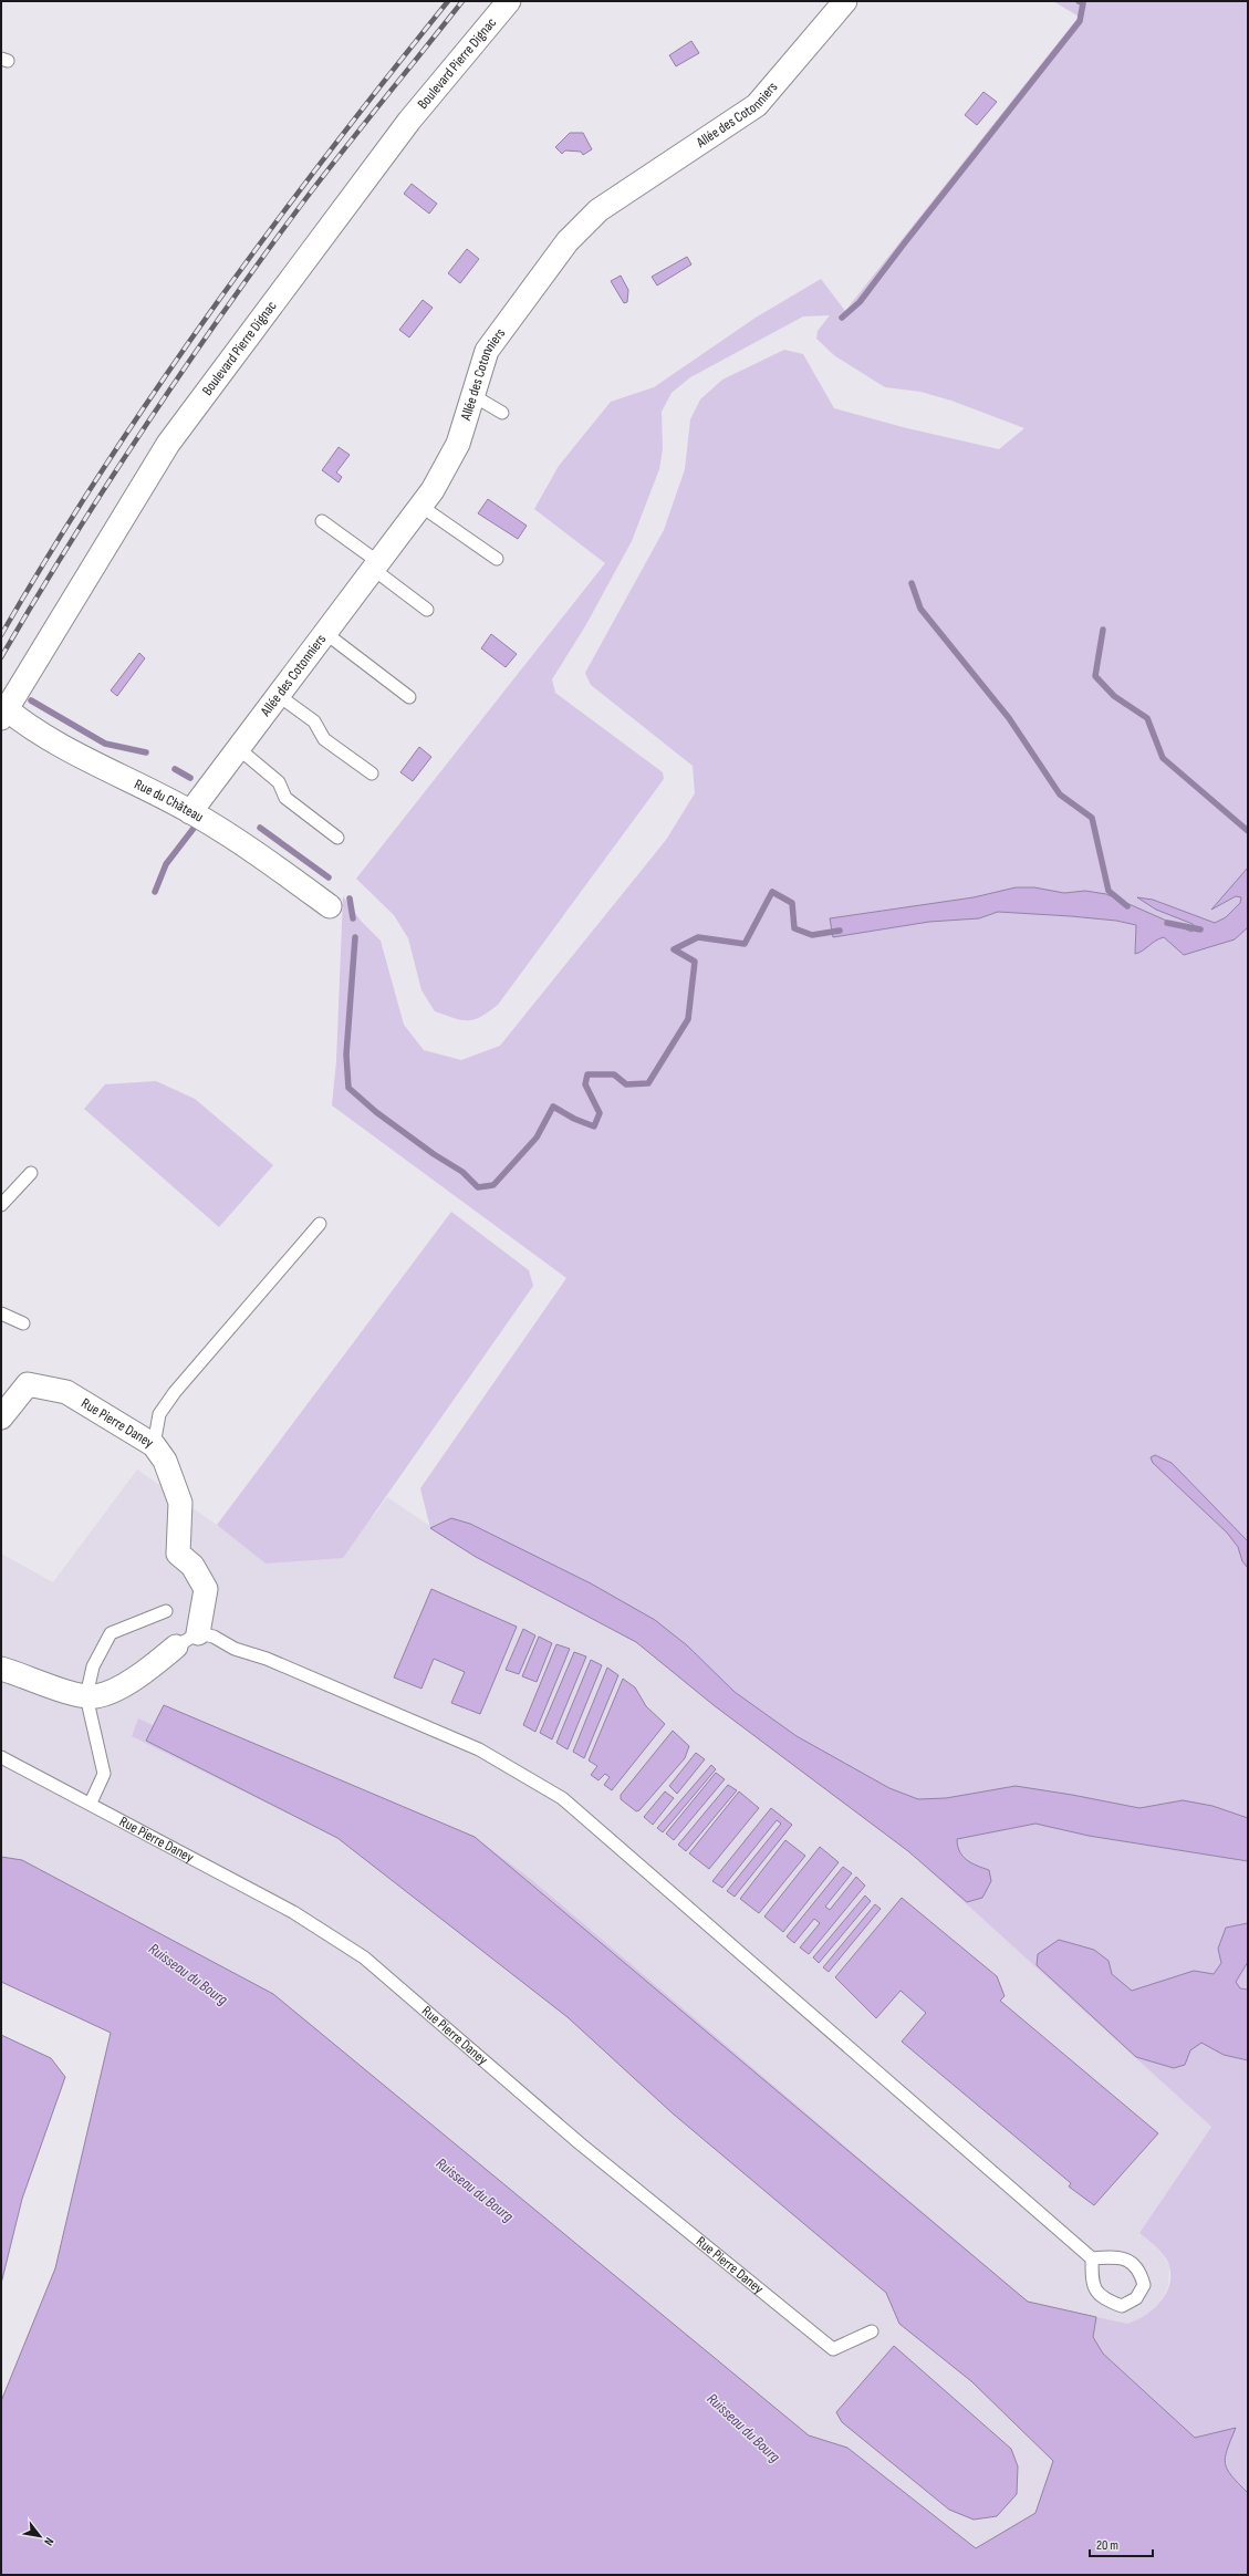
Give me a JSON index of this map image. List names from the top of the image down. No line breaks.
{"streets":{"street":["Boulevard Pierre Dignac","Allée des Cotonniers","Rue du Château","Rue Pierre Daney"]},"crossings":[["Boulevard Pierre Dignac","Rue du Château"],["Allée des Cotonniers","Rue du Château"]],"water":["Ruisseau du Bourg"],"scale_bar":"20 m","north":"bottom right"}
